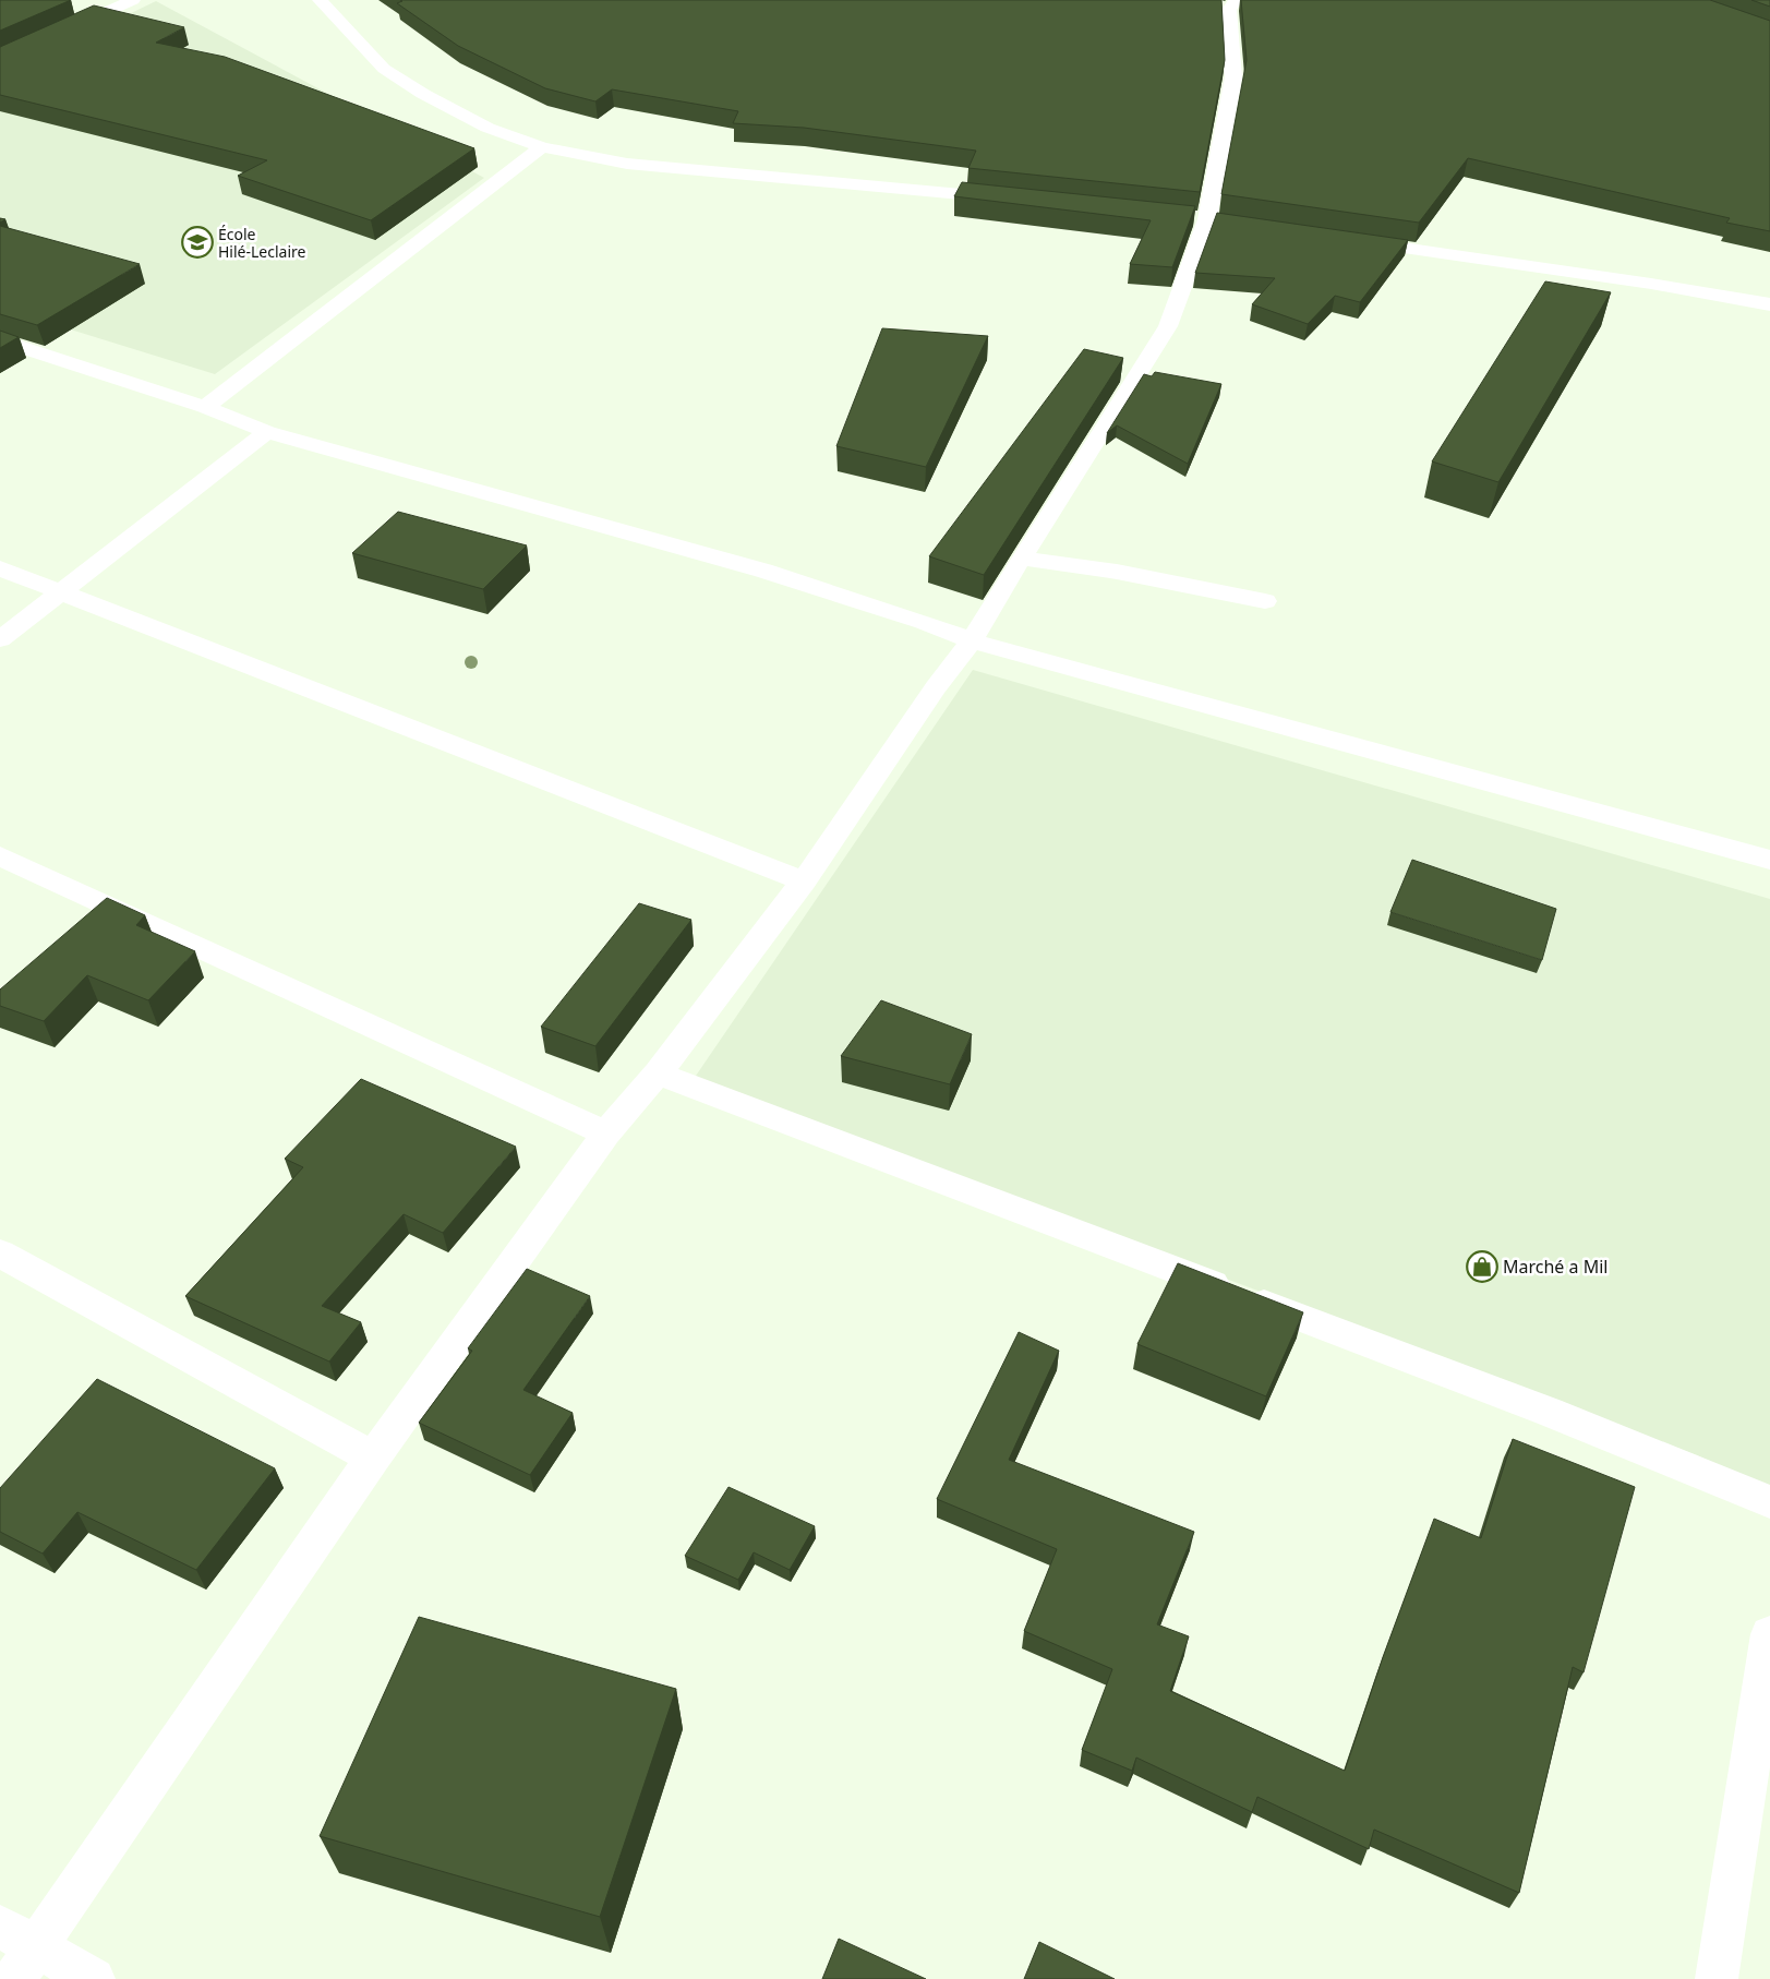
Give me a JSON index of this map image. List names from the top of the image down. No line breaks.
{"places":{"school or university":["École Hilé-Leclaire"],"shop":["Marché a Mil"]}}
